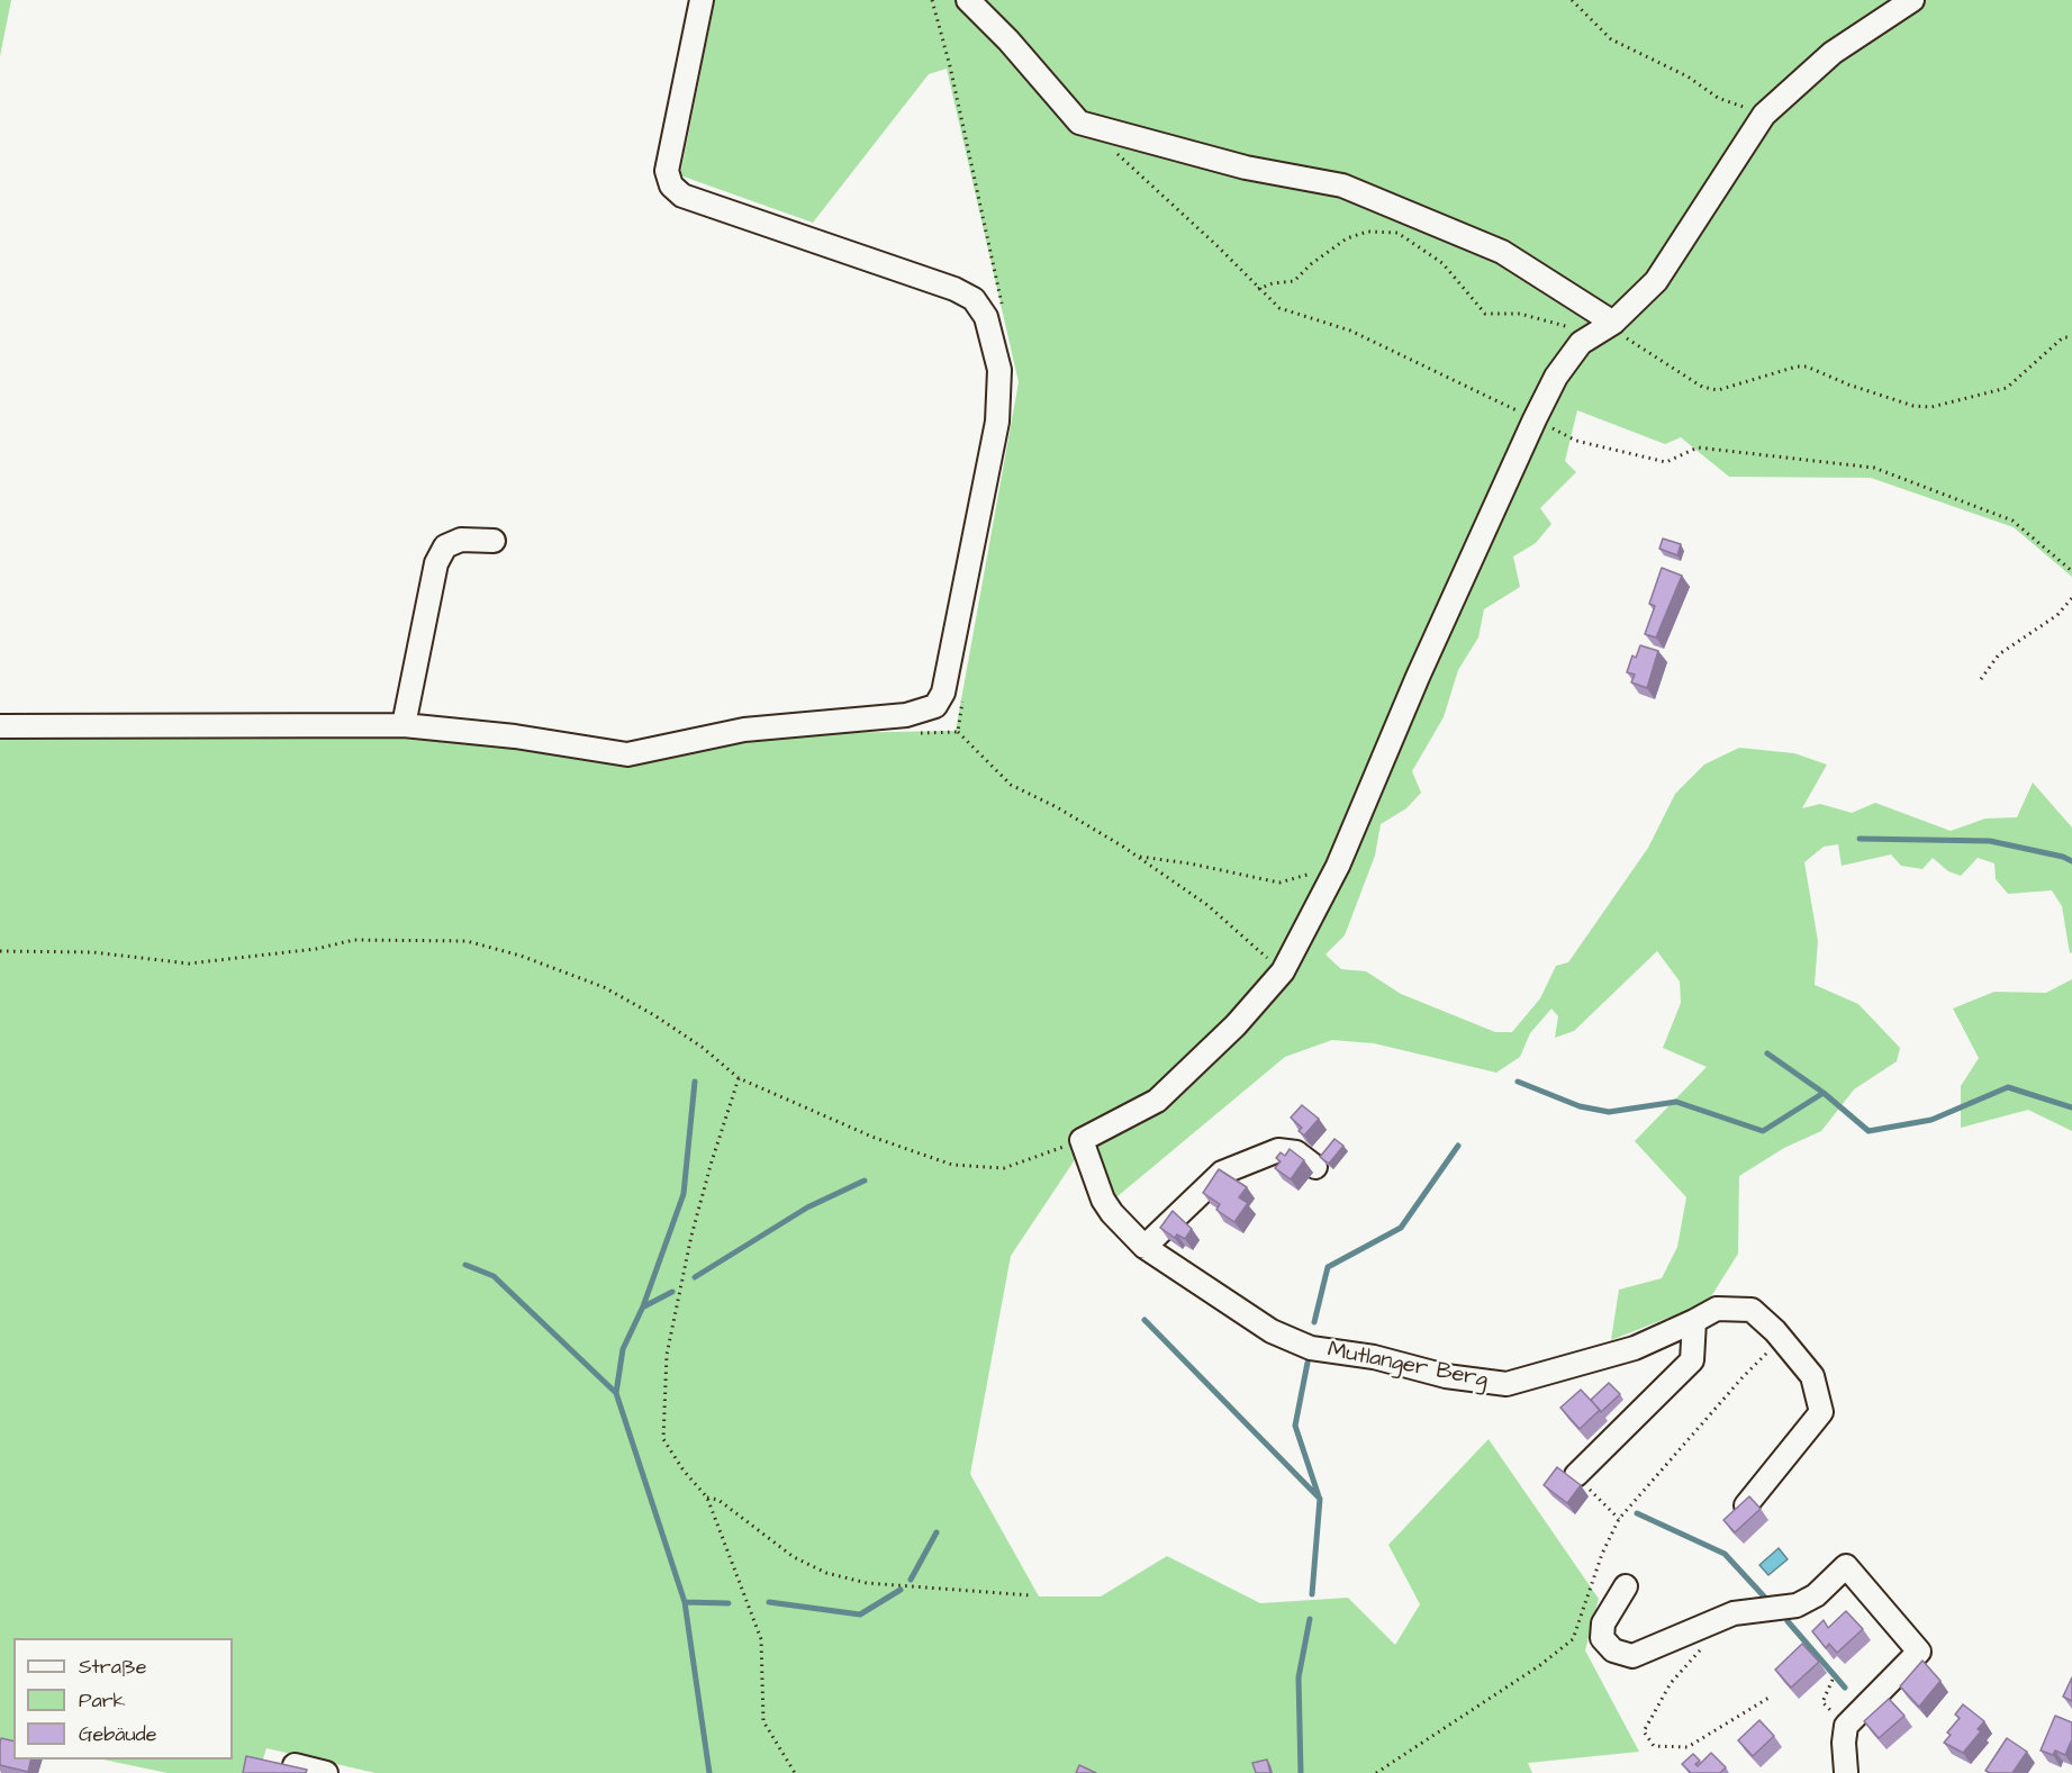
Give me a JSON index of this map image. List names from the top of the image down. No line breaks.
{"streets":{"street":["Mutlanger Berg"]},"legend":["Straße","Park","Gebäude"]}
